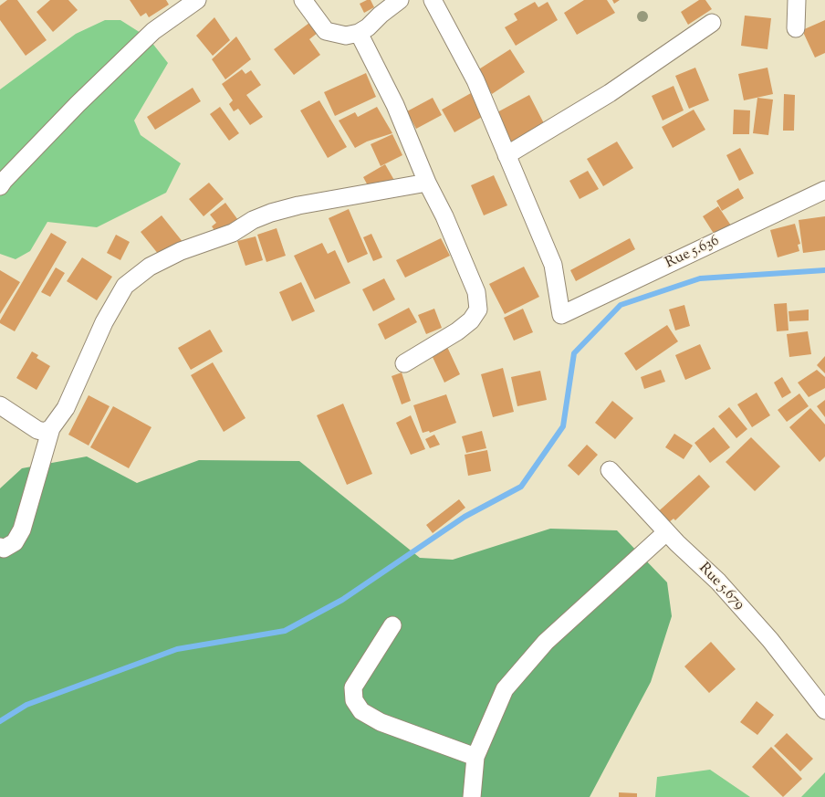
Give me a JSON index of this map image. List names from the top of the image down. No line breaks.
{"streets":{"street":["Rue 5.636","Rue 5.679"]}}
